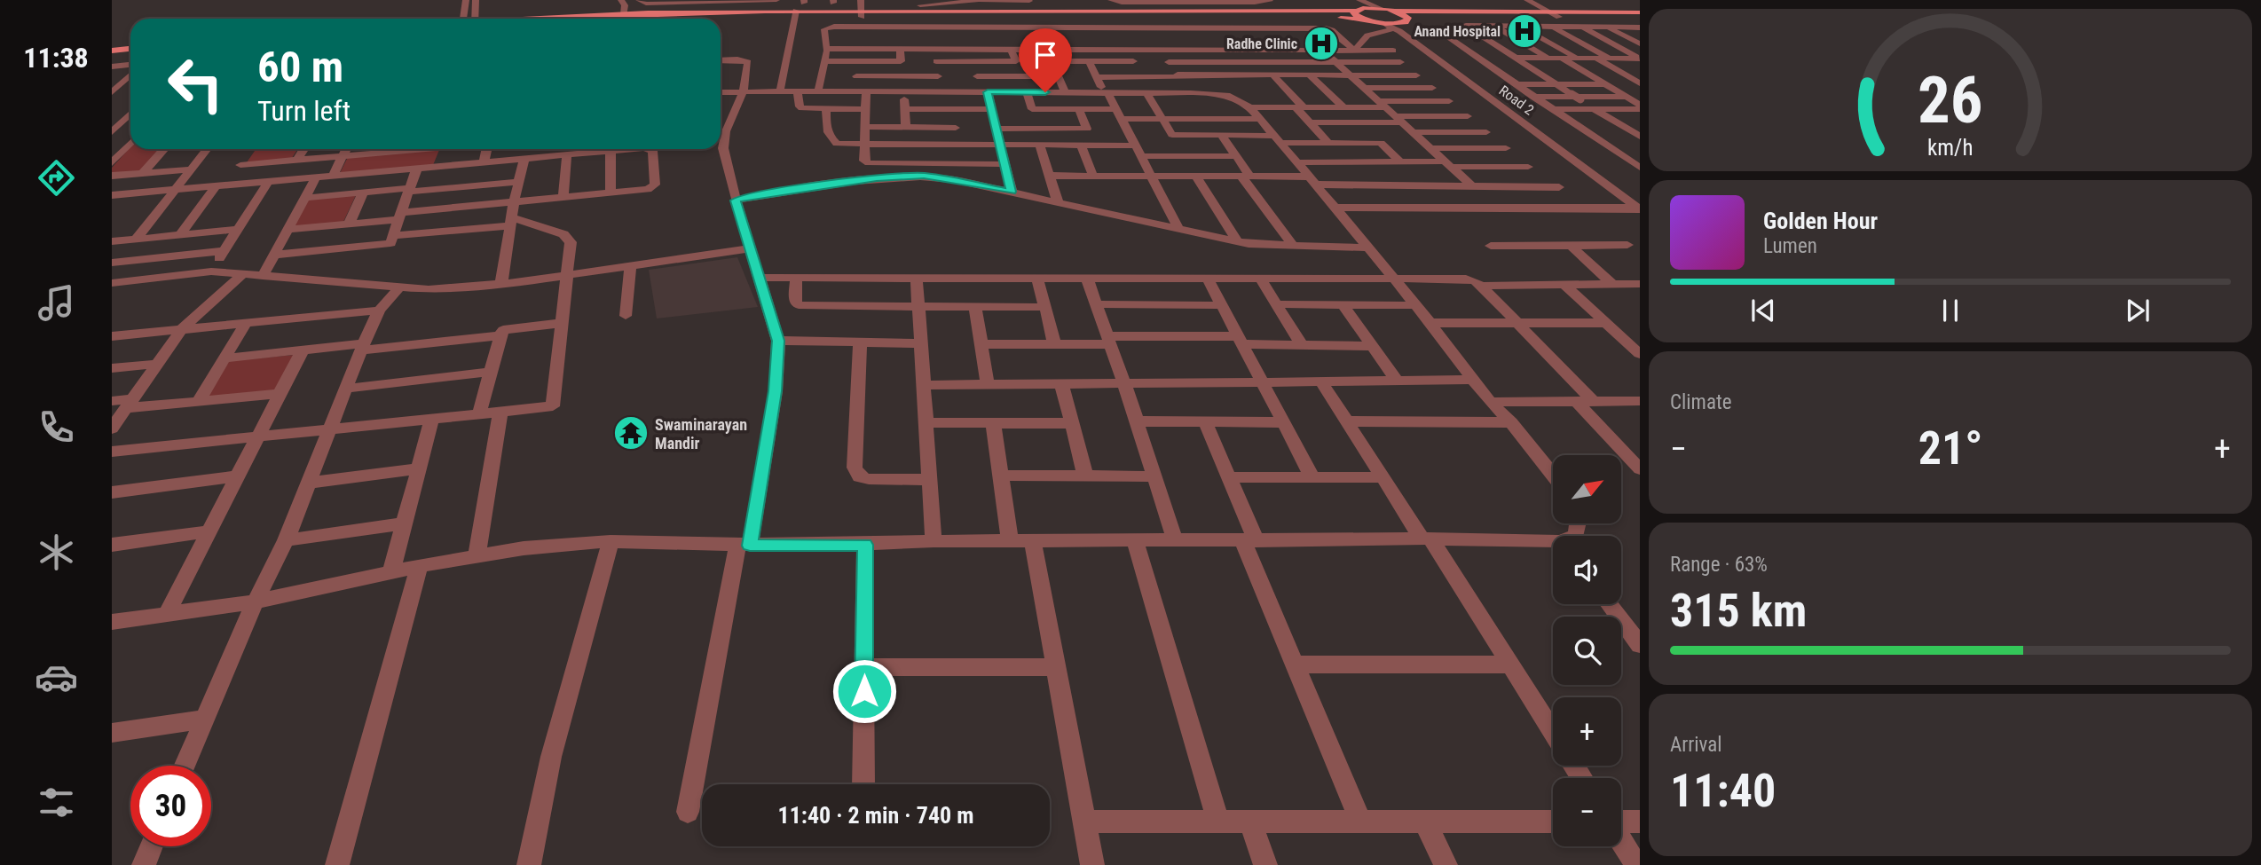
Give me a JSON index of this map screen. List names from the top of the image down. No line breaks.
{"streets":{"street":["Road 2"]},"places":{"hospital":["Anand Hospital","Radhe Clinic"],"temple":["Swaminarayan Mandir"]},"north":"top right","page":{"tabs":"11:38","turn":["60 m","Turn left"],"song":["Golden Hour","Lumen"],"tile":["Climate",["Range · 63%","315 km"],["Arrival","11:40"]],"heat":["−","21°","+"],"map_buttons":["+","−"],"limit":"30","trip":"11:40 · 2 min · 740 m","gauge":["26","km/h"]}}
